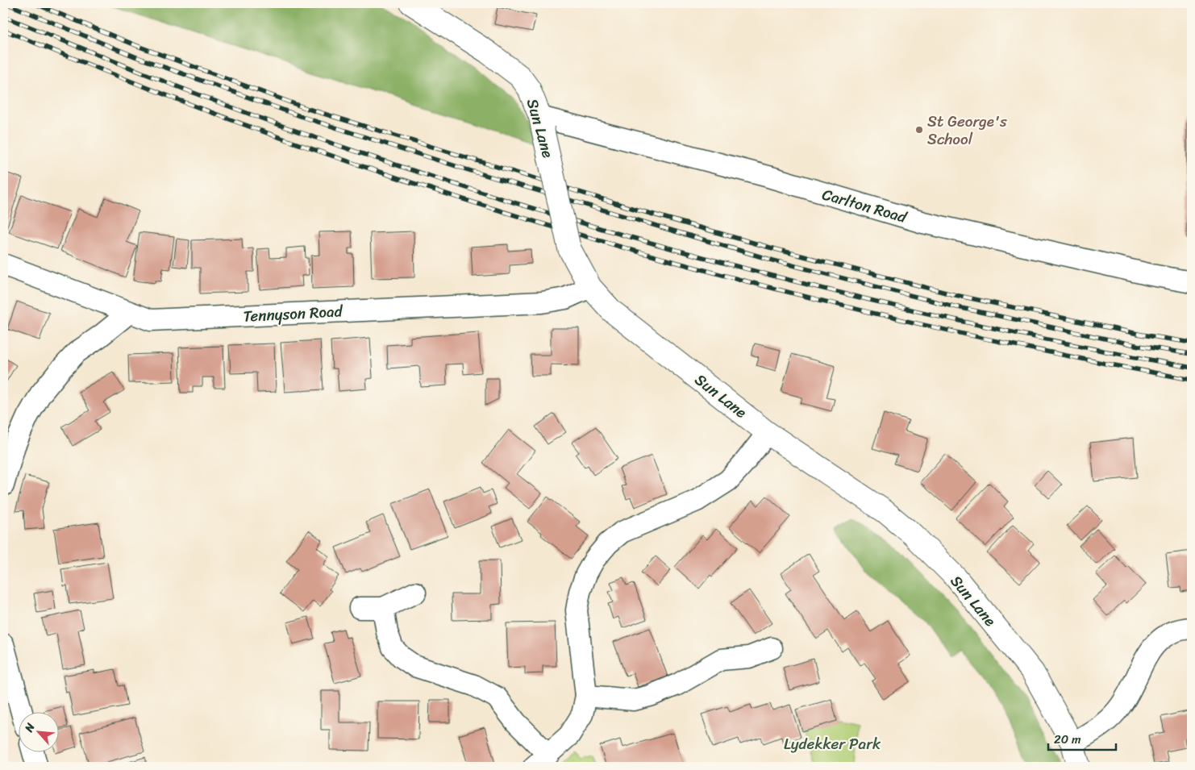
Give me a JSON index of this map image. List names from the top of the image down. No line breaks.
{"streets":{"street":["Sun Lane","Carlton Road","Tennyson Road"]},"crossings":[["Sun Lane","Carlton Road"],["Sun Lane","Tennyson Road"]],"parks":["Lydekker Park"],"places":["St George's School"],"scale_bar":"20 m","north":"top left"}
